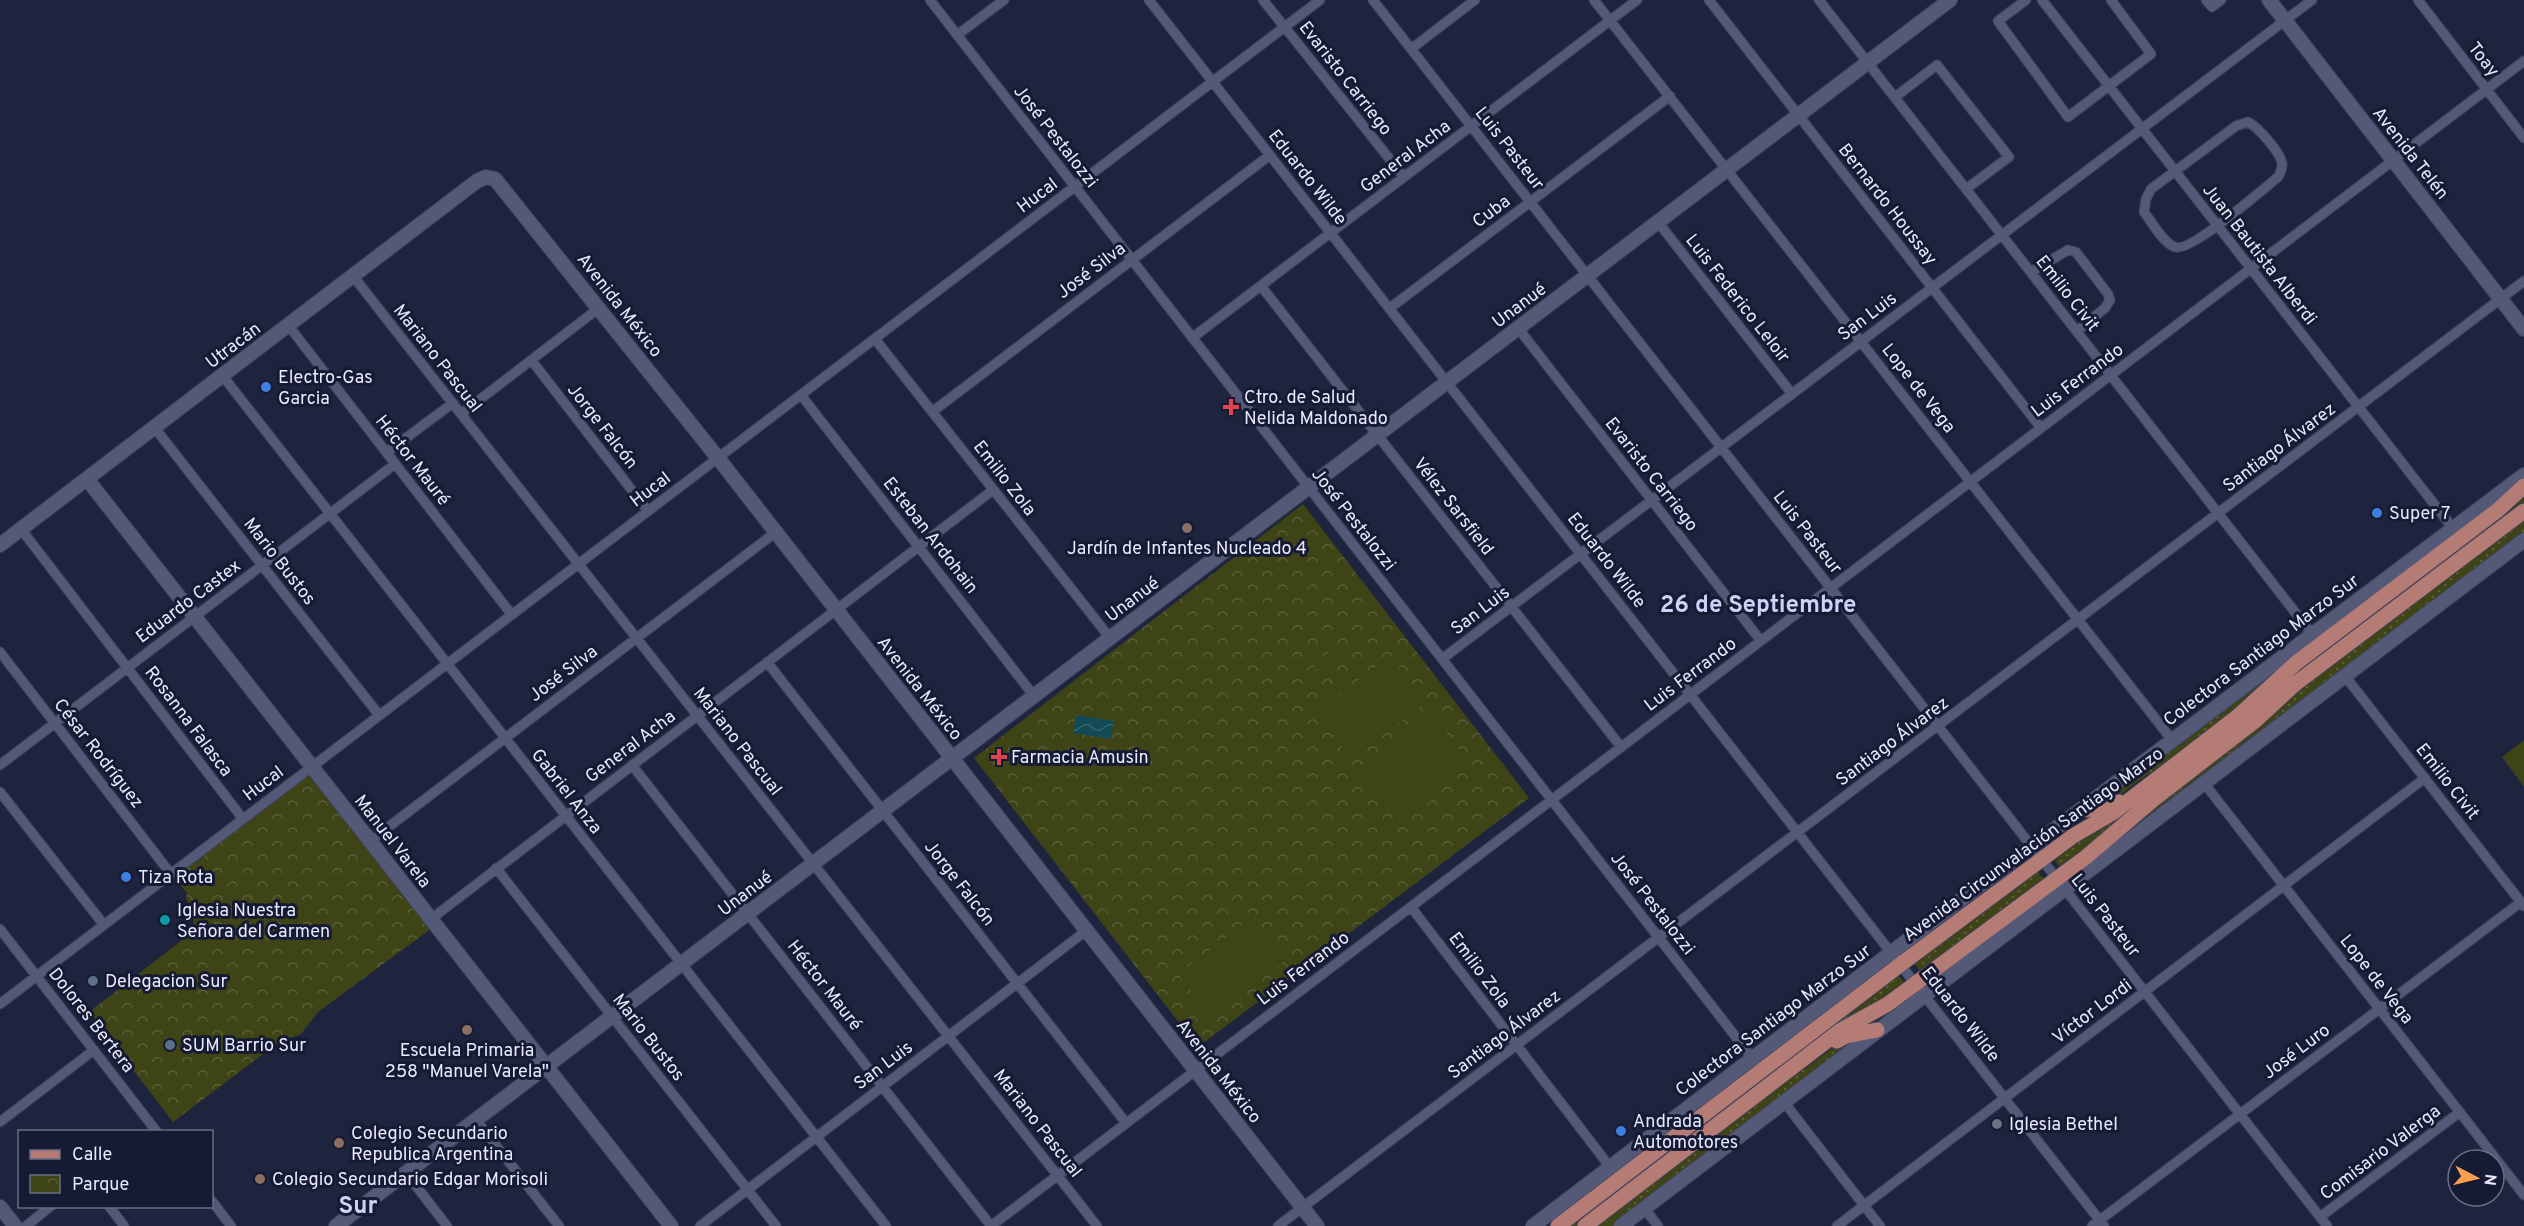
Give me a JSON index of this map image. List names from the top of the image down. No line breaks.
{"streets":{"main road":["Avenida Circunvalación Santiago Marzo"],"street":["Toay","Evaristo Carriego","José Pestalozzi","Luis Pasteur","Avenida Telén","General Acha","Eduardo Wilde","Hucal","Bernardo Houssay","Cuba","Juan Bautista Alberdi","José Silva","Emilio Civit","Luis Federico Leloir","Avenida México","Unanué","San Luis","Utracán","Mariano Pascual","Luis Ferrando","Lope de Vega","Jorge Falcón","Santiago Álvarez","Héctor Mauré","Emilio Zola","Vélez Sarsfield","Esteban Ardohain","Mario Bustos","Eduardo Castex","Colectora Santiago Marzo Sur","Rosanna Falasca","César Rodríguez","Gabriel Anza","Manuel Varela","Víctor Lordi","Dolores Bertera","José Luro","Comisario Valerga"]},"crossings":[["Toay","Luis Ferrando"],["Evaristo Carriego","General Acha"],["Evaristo Carriego","Hucal"],["Evaristo Carriego","Unanué"],["Evaristo Carriego","San Luis"],["Evaristo Carriego","Luis Ferrando"],["José Pestalozzi","General Acha"],["José Pestalozzi","Hucal"],["José Pestalozzi","José Silva"],["José Pestalozzi","Unanué"],["José Pestalozzi","San Luis"],["José Pestalozzi","Luis Ferrando"],["José Pestalozzi","Santiago Álvarez"],["José Pestalozzi","Colectora Santiago Marzo Sur"],["Luis Pasteur","General Acha"],["Luis Pasteur","Cuba"],["Luis Pasteur","Unanué"],["Luis Pasteur","San Luis"],["Luis Pasteur","Luis Ferrando"],["Luis Pasteur","Santiago Álvarez"],["Luis Pasteur","Colectora Santiago Marzo Sur"],["Luis Pasteur","Avenida Circunvalación Santiago Marzo"],["Luis Pasteur","Víctor Lordi"],["Luis Pasteur","José Luro"],["Luis Pasteur","Comisario Valerga"],["Avenida Telén","San Luis"],["Avenida Telén","Luis Ferrando"],["Avenida Telén","Santiago Álvarez"],["General Acha","Eduardo Wilde"],["General Acha","Avenida México"],["General Acha","Mariano Pascual"],["General Acha","Lope de Vega"],["General Acha","Jorge Falcón"],["General Acha","Héctor Mauré"],["General Acha","Emilio Zola"],["General Acha","Vélez Sarsfield"],["General Acha","Esteban Ardohain"],["General Acha","Mario Bustos"],["General Acha","Gabriel Anza"],["General Acha","Manuel Varela"],["Eduardo Wilde","Hucal"],["Eduardo Wilde","Cuba"],["Eduardo Wilde","José Silva"],["Eduardo Wilde","Unanué"],["Eduardo Wilde","San Luis"],["Eduardo Wilde","Luis Ferrando"],["Eduardo Wilde","Santiago Álvarez"],["Eduardo Wilde","Colectora Santiago Marzo Sur"],["Eduardo Wilde","Avenida Circunvalación Santiago Marzo"],["Eduardo Wilde","Víctor Lordi"],["Eduardo Wilde","José Luro"],["Hucal","Avenida México"],["Hucal","Mariano Pascual"],["Hucal","Jorge Falcón"],["Hucal","Héctor Mauré"],["Hucal","Emilio Zola"],["Hucal","Esteban Ardohain"],["Hucal","Mario Bustos"],["Hucal","Rosanna Falasca"],["Hucal","César Rodríguez"],["Hucal","Gabriel Anza"],["Hucal","Manuel Varela"],["Hucal","Dolores Bertera"],["Bernardo Houssay","Unanué"],["Bernardo Houssay","San Luis"],["Bernardo Houssay","Luis Ferrando"],["Cuba","Lope de Vega"],["Juan Bautista Alberdi","San Luis"],["Juan Bautista Alberdi","Luis Ferrando"],["Juan Bautista Alberdi","Santiago Álvarez"],["Juan Bautista Alberdi","Colectora Santiago Marzo Sur"],["José Silva","Avenida México"],["José Silva","Mariano Pascual"],["José Silva","Emilio Zola"],["José Silva","Gabriel Anza"],["José Silva","Manuel Varela"],["Emilio Civit","Unanué"],["Emilio Civit","San Luis"],["Emilio Civit","Luis Ferrando"],["Emilio Civit","Santiago Álvarez"],["Emilio Civit","Colectora Santiago Marzo Sur"],["Emilio Civit","Víctor Lordi"],["Emilio Civit","José Luro"],["Luis Federico Leloir","Unanué"],["Luis Federico Leloir","San Luis"],["Avenida México","Unanué"],["Avenida México","San Luis"],["Avenida México","Utracán"],["Avenida México","Luis Ferrando"],["Avenida México","Santiago Álvarez"],["Unanué","Mariano Pascual"],["Unanué","Lope de Vega"],["Unanué","Jorge Falcón"],["Unanué","Héctor Mauré"],["Unanué","Emilio Zola"],["Unanué","Vélez Sarsfield"],["Unanué","Esteban Ardohain"],["Unanué","Mario Bustos"],["Unanué","Gabriel Anza"],["Unanué","Manuel Varela"],["San Luis","Mariano Pascual"],["San Luis","Lope de Vega"],["San Luis","Jorge Falcón"],["San Luis","Héctor Mauré"],["San Luis","Vélez Sarsfield"],["San Luis","Mario Bustos"],["San Luis","Gabriel Anza"],["Utracán","Mariano Pascual"],["Utracán","Héctor Mauré"],["Utracán","Mario Bustos"],["Utracán","Rosanna Falasca"],["Utracán","Gabriel Anza"],["Utracán","Manuel Varela"],["Mariano Pascual","Luis Ferrando"],["Luis Ferrando","Lope de Vega"],["Luis Ferrando","Jorge Falcón"],["Luis Ferrando","Héctor Mauré"],["Luis Ferrando","Emilio Zola"],["Luis Ferrando","Vélez Sarsfield"],["Lope de Vega","Santiago Álvarez"],["Lope de Vega","Colectora Santiago Marzo Sur"],["Lope de Vega","Víctor Lordi"],["Lope de Vega","José Luro"],["Lope de Vega","Comisario Valerga"],["Santiago Álvarez","Emilio Zola"],["Héctor Mauré","Eduardo Castex"],["Emilio Zola","Colectora Santiago Marzo Sur"],["Mario Bustos","Eduardo Castex"],["Eduardo Castex","Rosanna Falasca"],["Eduardo Castex","César Rodríguez"],["Eduardo Castex","Gabriel Anza"],["Eduardo Castex","Manuel Varela"],["Colectora Santiago Marzo Sur","Avenida Circunvalación Santiago Marzo"]],"districts":["26 de Septiembre","Sur"],"places":{"other":["Electro-Gas Garcia","Super 7","Jardín de Infantes Nucleado 4","Tiza Rota","Iglesia Nuestra Señora del Carmen","Delegacion Sur","Escuela Primaria 258 \"Manuel Varela\"","SUM Barrio Sur","Iglesia Bethel","Andrada Automotores","Colegio Secundario Republica Argentina","Colegio Secundario Edgar Morisoli"],"health":["Ctro. de Salud Nelida Maldonado","Farmacia Amusin"]},"legend":["Calle","Parque"],"north":"right"}
